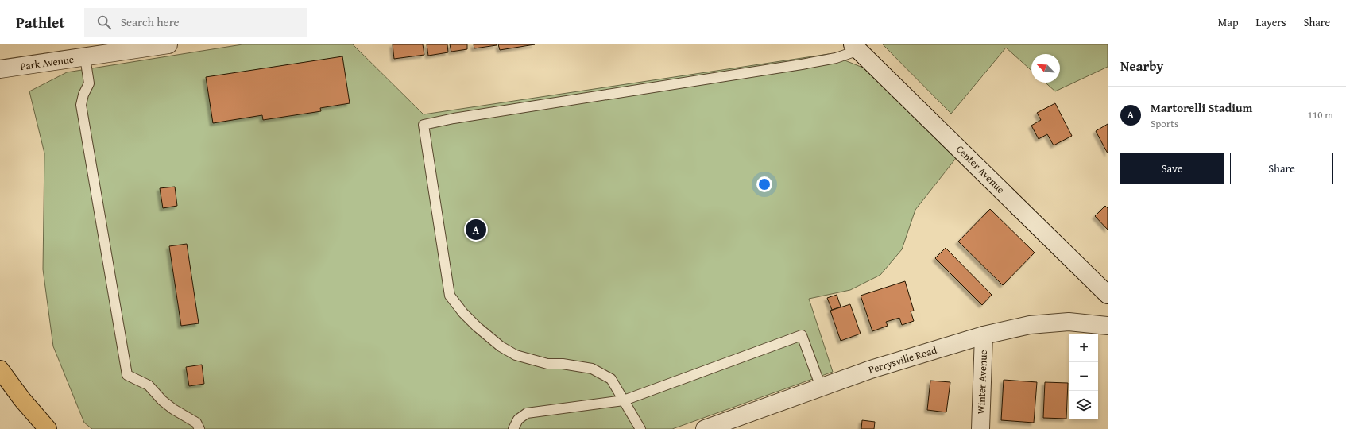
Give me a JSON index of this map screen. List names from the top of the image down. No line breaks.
{"streets":{"street":["Park Avenue","Center Avenue","Perrysville Road","Winter Avenue"]},"crossings":[["Perrysville Road","Winter Avenue"]],"north":"top left","page":{"header":"Pathlet","search":"Search here","nav":["Map","Layers","Share"],"heading":"Nearby","list":[{"mark":"A","name":"Martorelli Stadium","note":"Sports","value":"110 m"}],"buttons":["Save","Share"],"pins":"A","map_buttons":["+","−"]}}
